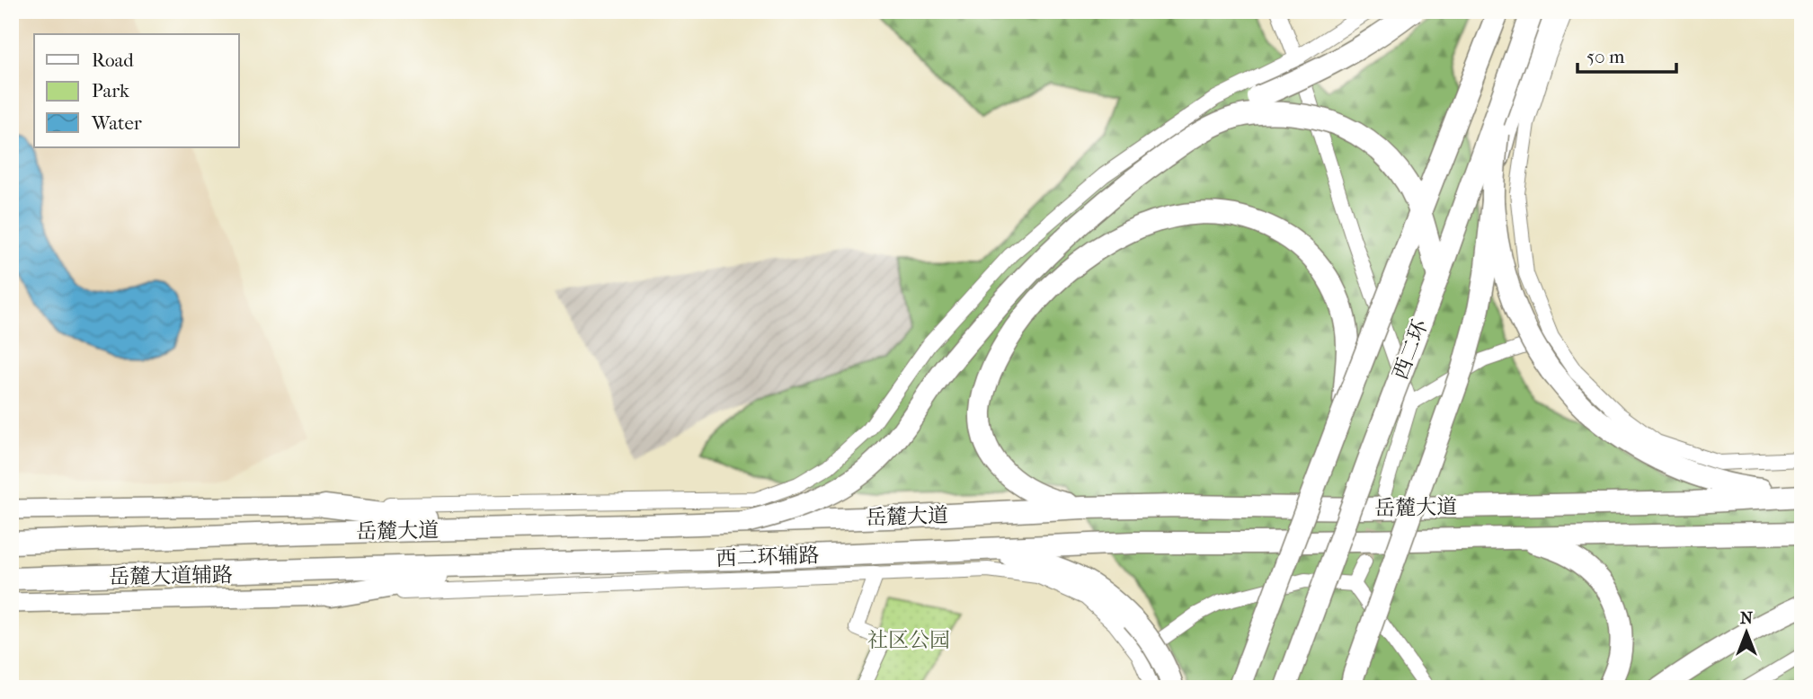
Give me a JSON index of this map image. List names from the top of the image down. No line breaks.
{"streets":{"highway":["西二环","岳麓大道"],"main road":["岳麓大道辅路"],"street":["西二环辅路"]},"crossings":[["西二环辅路","岳麓大道辅路"]],"parks":["社区公园"],"legend":["Road","Park","Water"],"scale_bar":"50 m","north":"top"}
